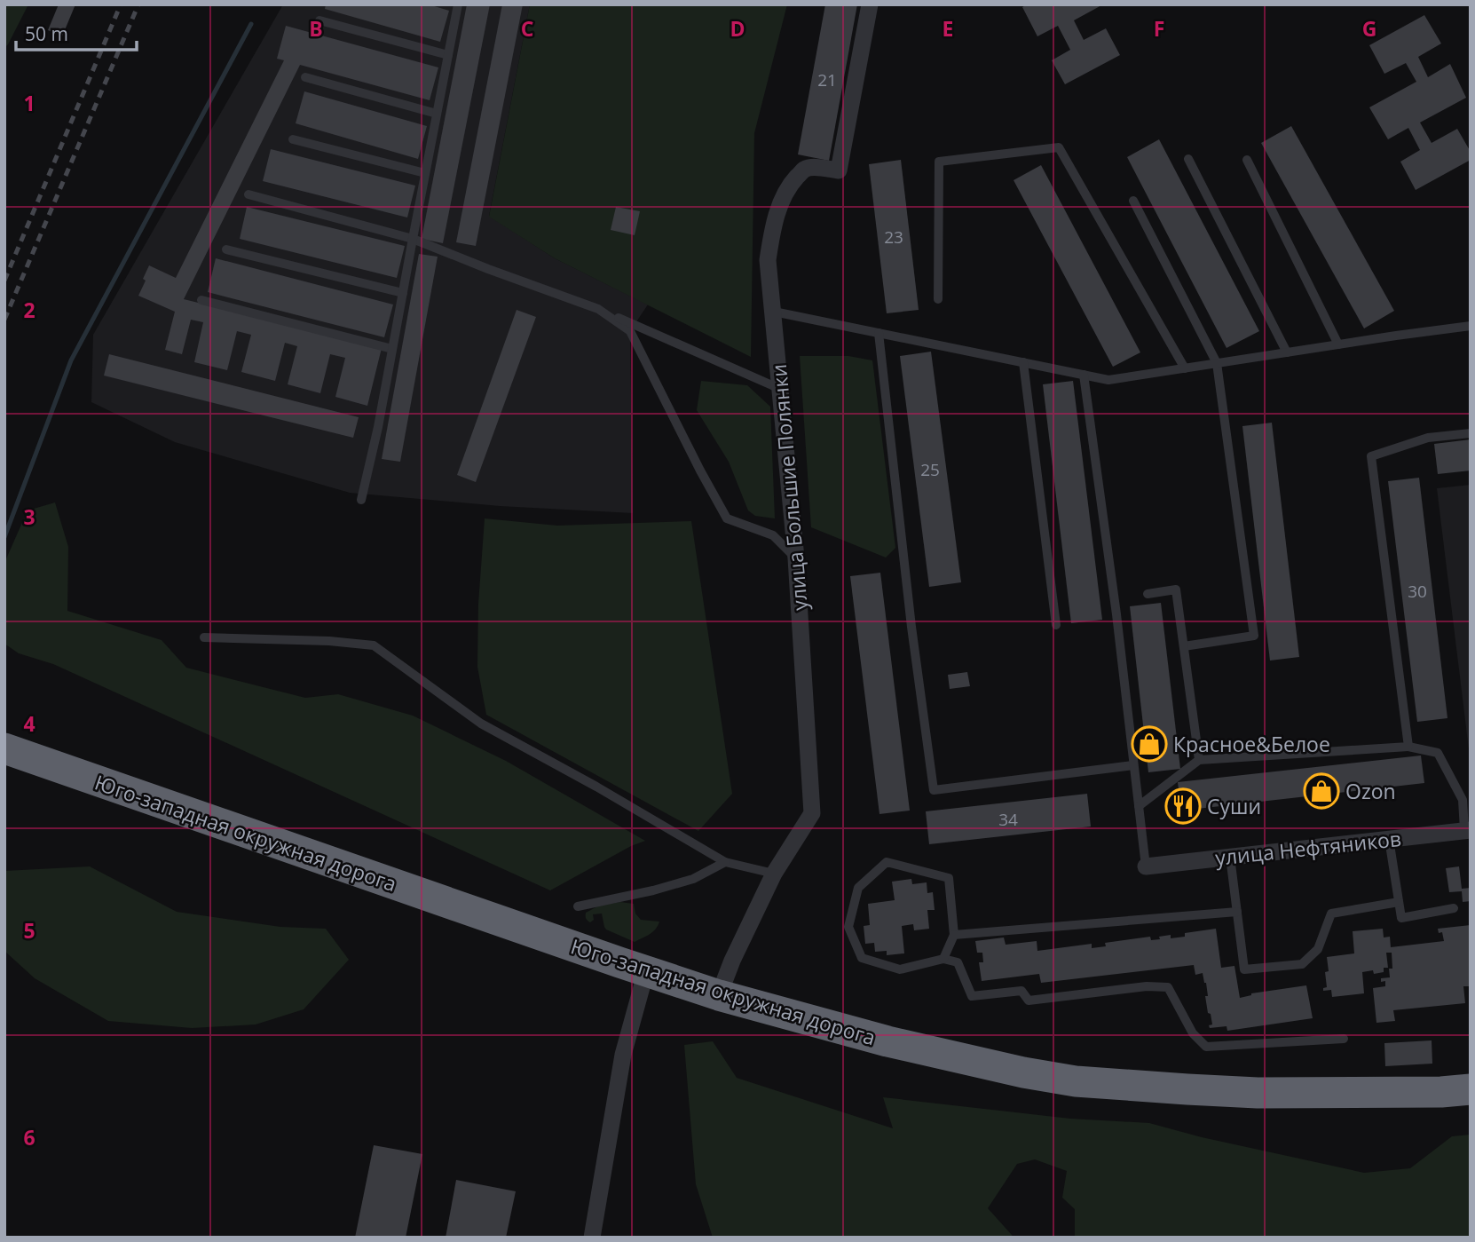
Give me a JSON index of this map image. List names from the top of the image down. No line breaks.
{"streets":{"highway":["Юго-западная окружная дорога"],"street":["улица Большие Полянки","улица Нефтяников"]},"crossings":[["улица Большие Полянки","Юго-западная окружная дорога"]],"places":{"shop":["Красное&Белое","Ozon"],"restaurant":["Суши"]},"house_numbers":["21","23","25","30","34"],"scale_bar":"50 m","grid":{"columns":["B","C","D","E","F","G"],"rows":["1","2","3","4","5","6"]}}
